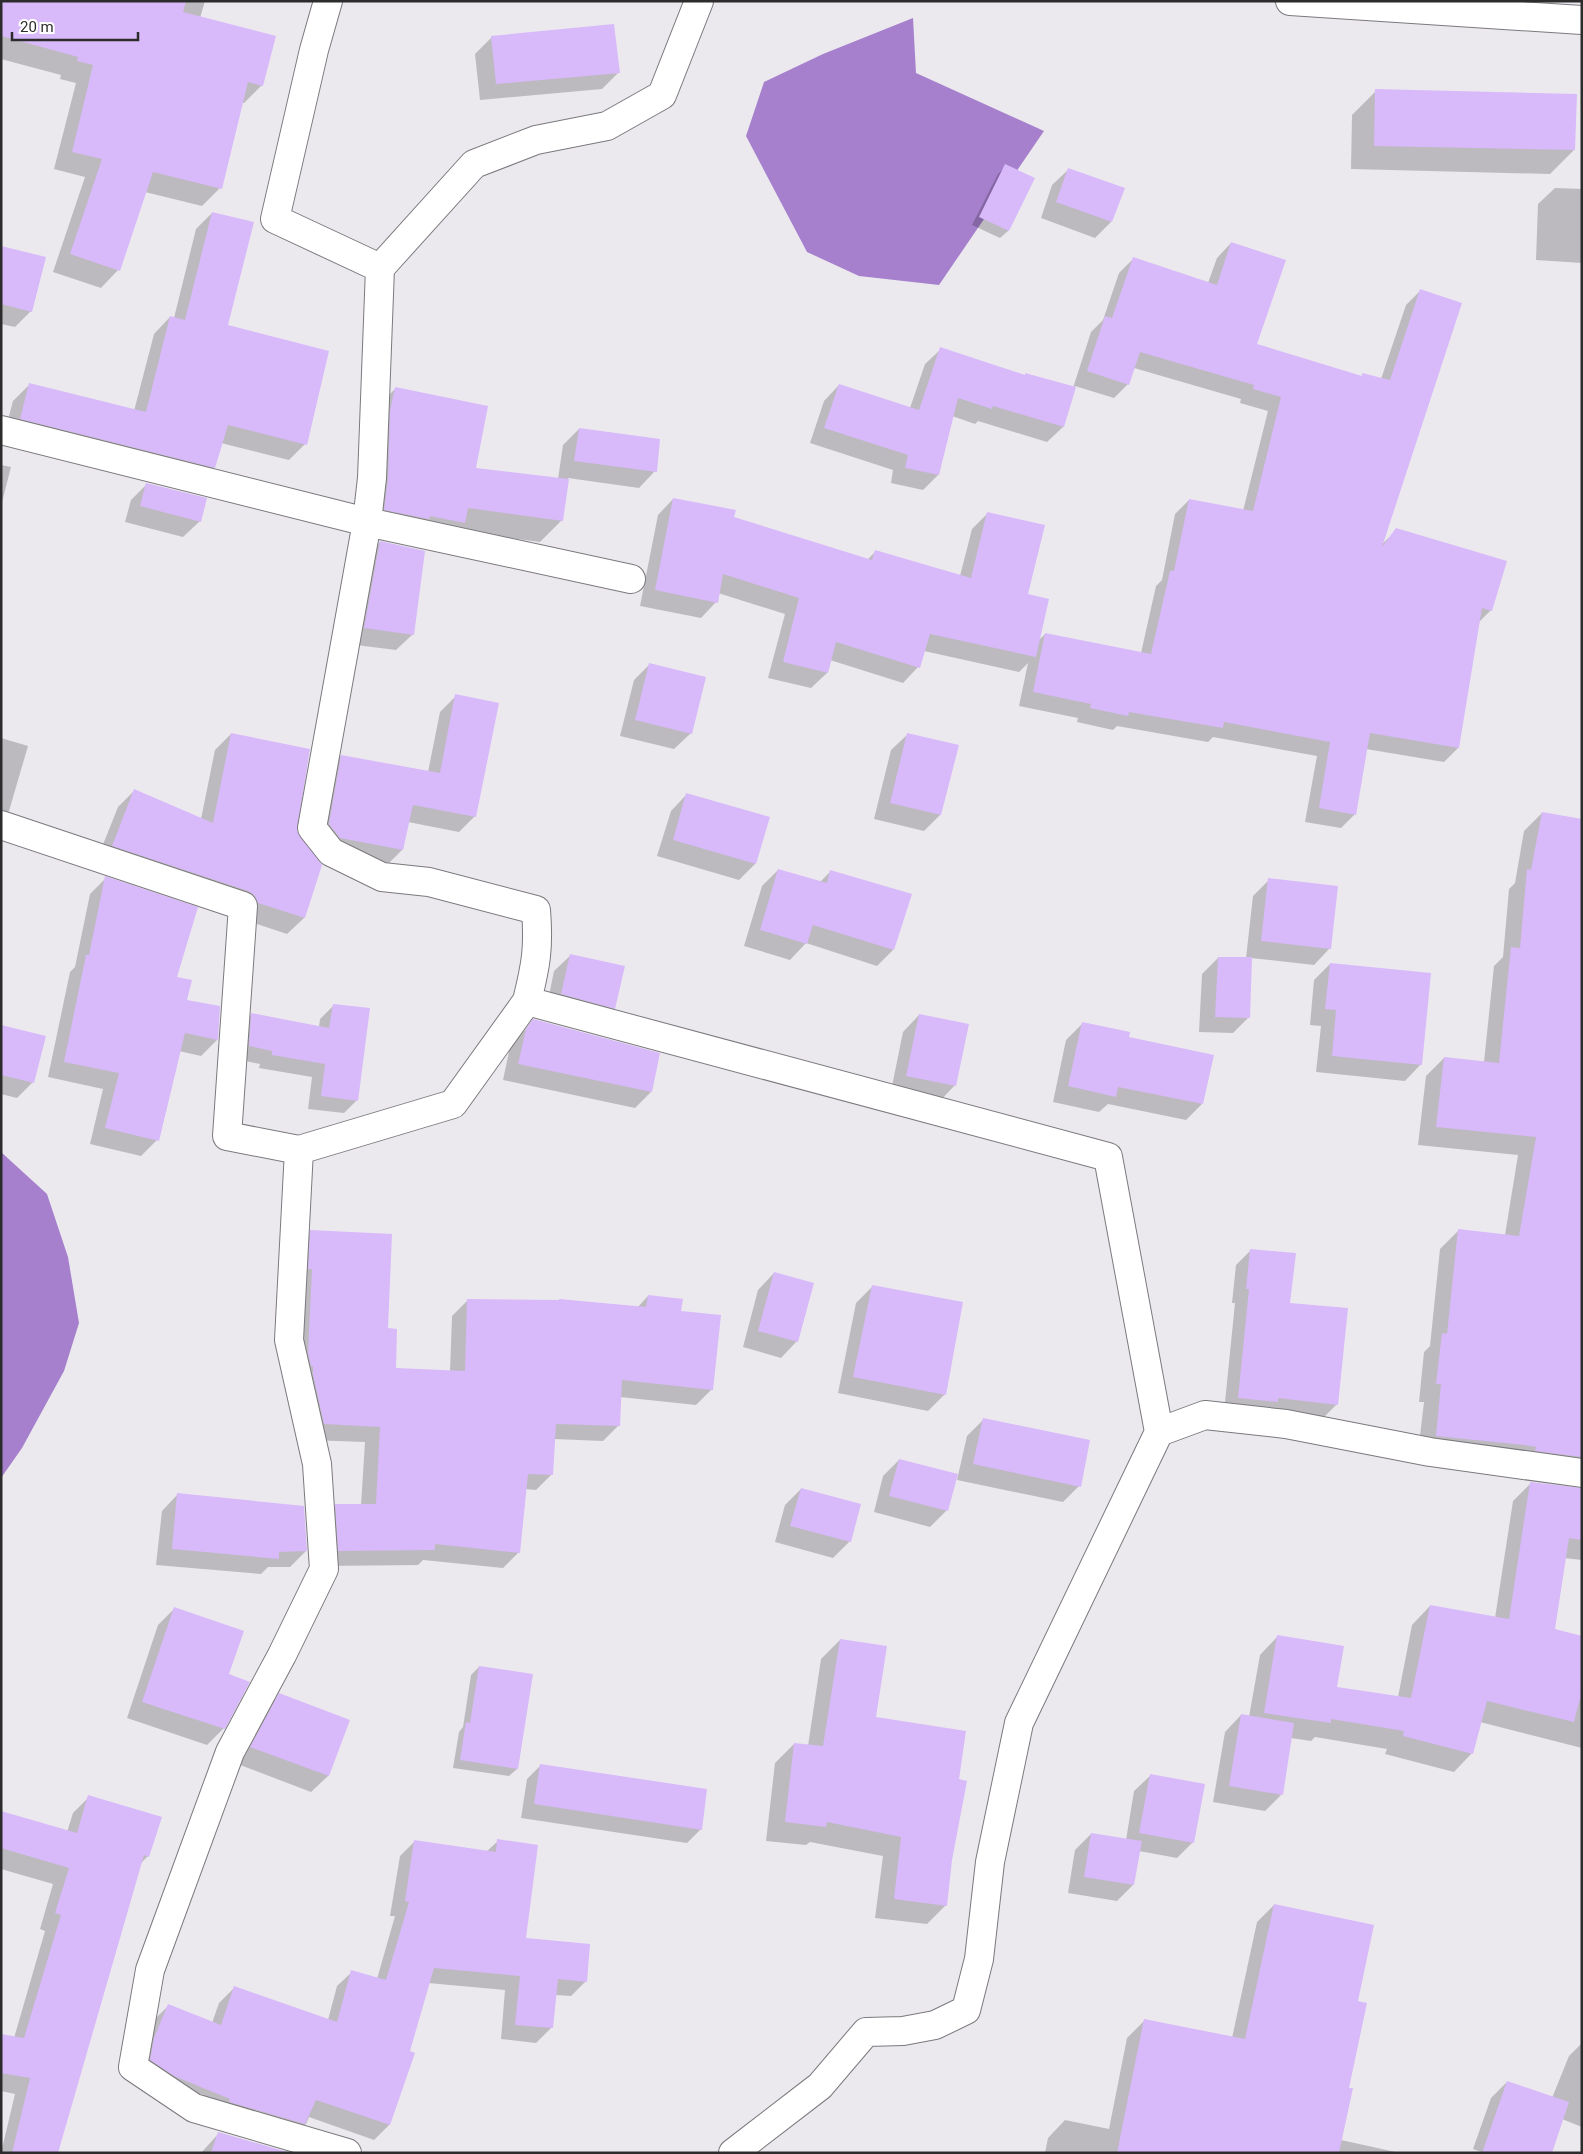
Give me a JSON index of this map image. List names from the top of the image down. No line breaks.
{"scale_bar":"20 m"}
